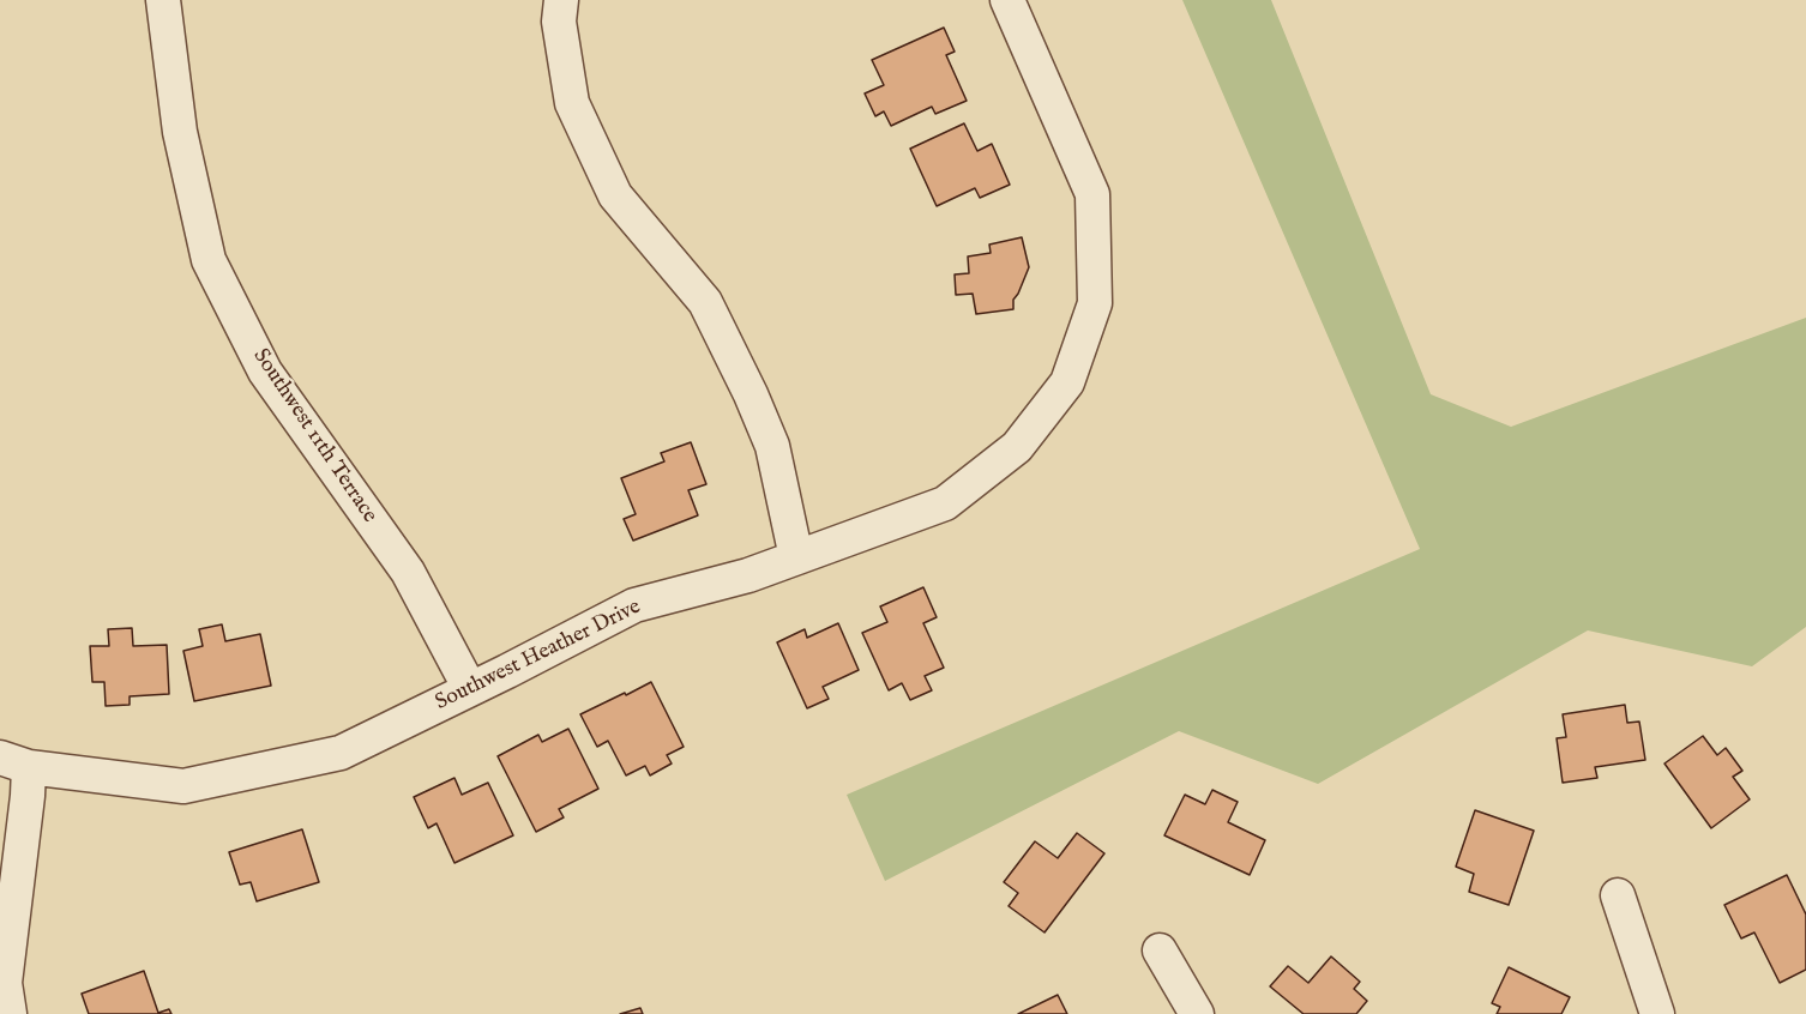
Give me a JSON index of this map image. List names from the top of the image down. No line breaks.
{"streets":{"street":["Southwest 11th Terrace","Southwest Heather Drive"]},"crossings":[["Southwest 11th Terrace","Southwest Heather Drive"]]}
